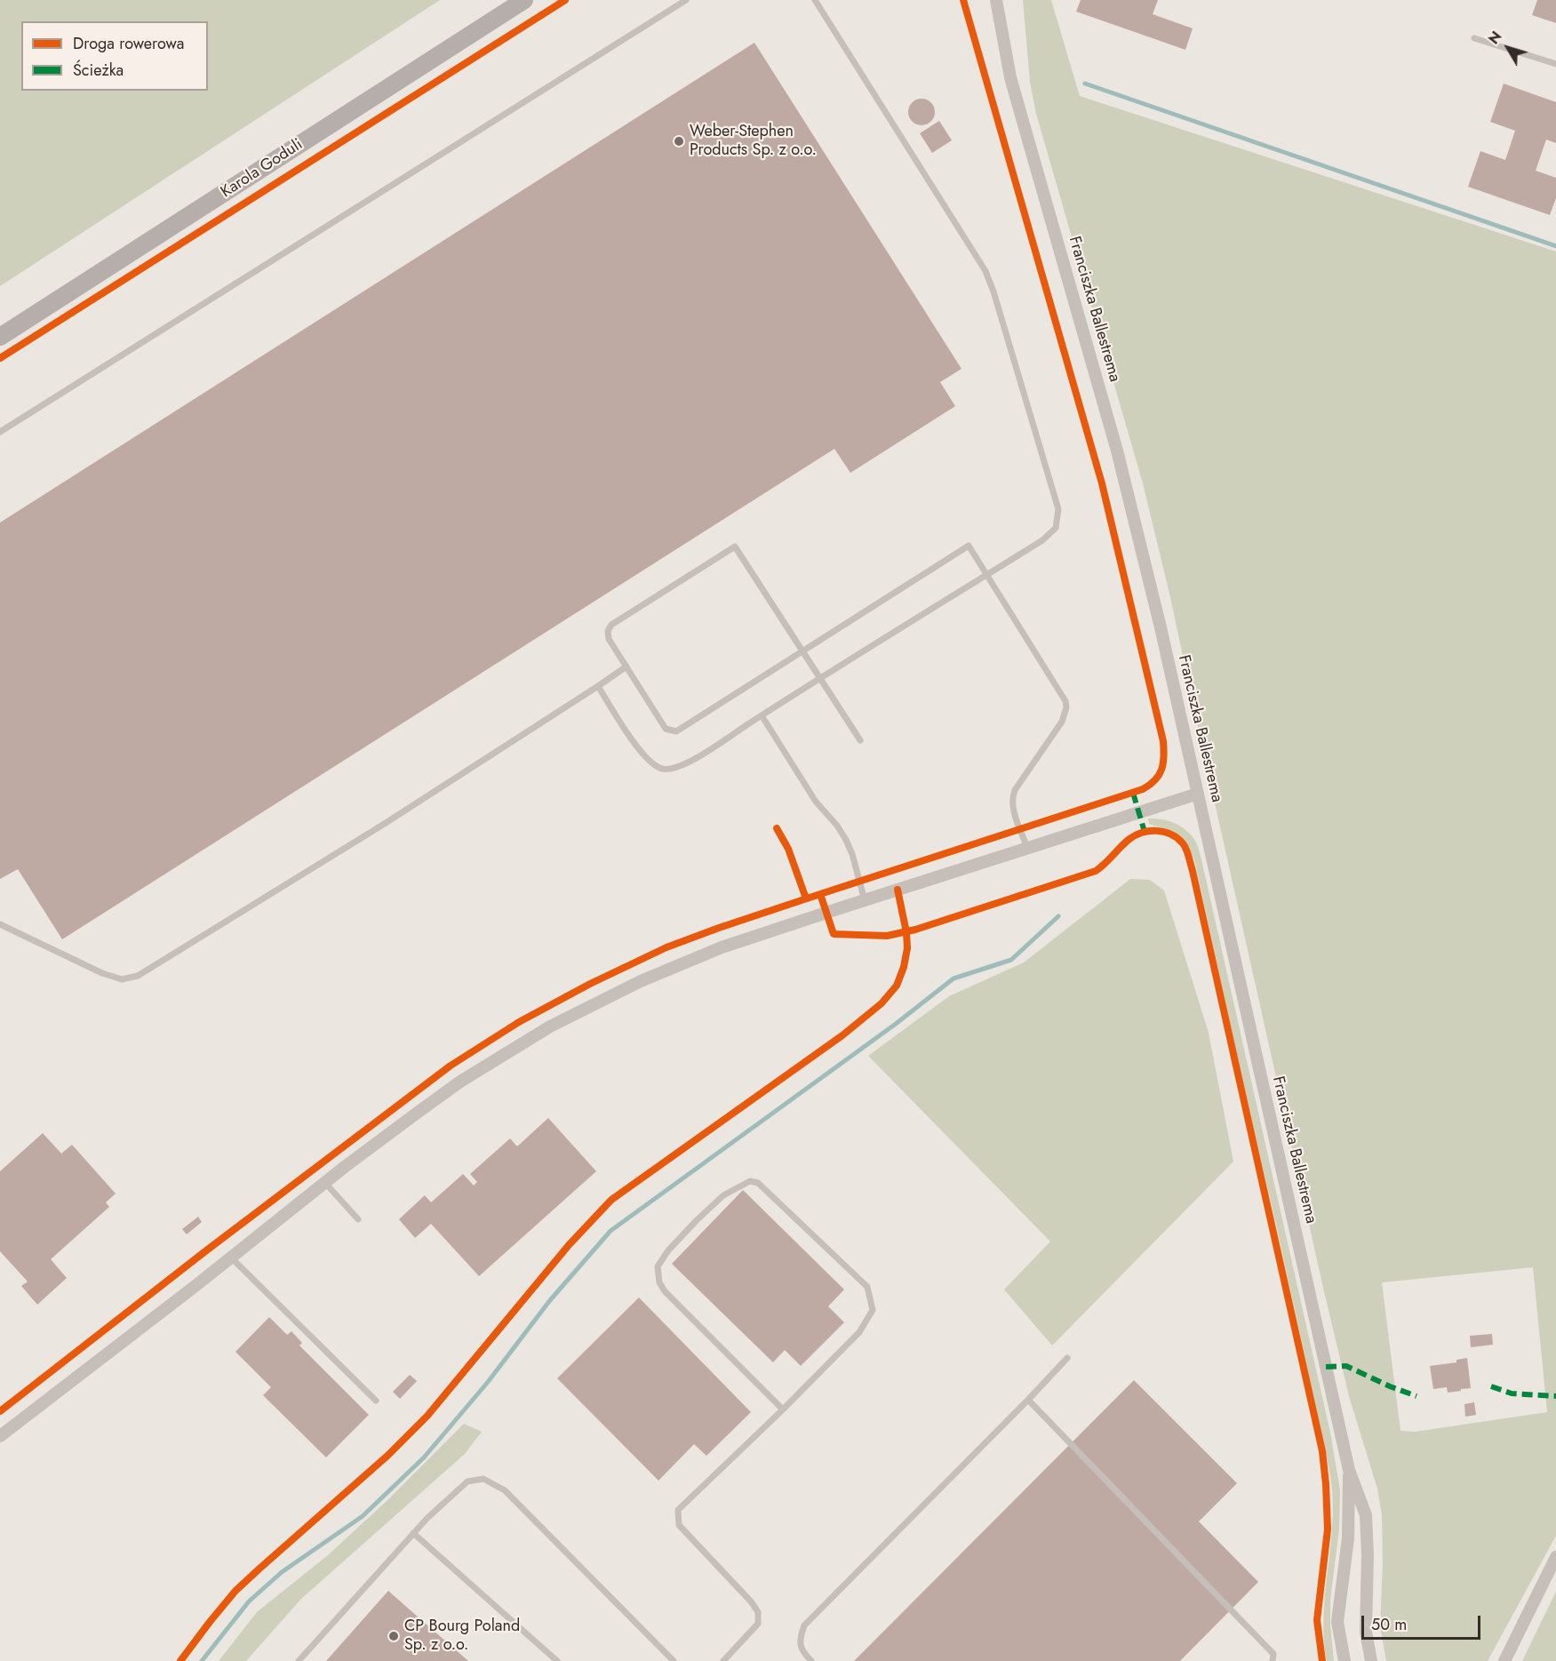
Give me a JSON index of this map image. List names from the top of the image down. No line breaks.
{"streets":{"street":["Karola Goduli","Franciszka Ballestrema"]},"places":["Weber-Stephen Products Sp. z o.o.","CP Bourg Poland Sp. z o.o."],"legend":["Droga rowerowa","Ścieżka"],"scale_bar":"50 m","north":"top left"}
